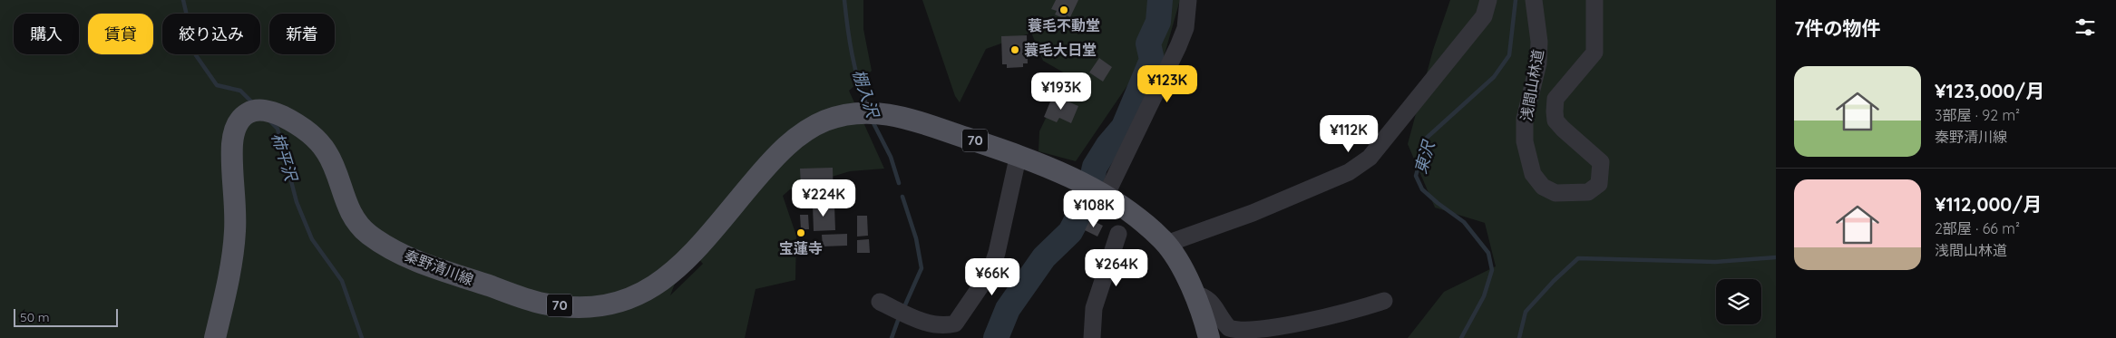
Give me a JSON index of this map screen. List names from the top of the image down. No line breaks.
{"streets":{"main road":["70","秦野清川線"],"street":["浅間山林道"]},"water":["棚入沢","柿平沢","東沢"],"places":["蓑毛不動堂","蓑毛大日堂","宝蓮寺"],"scale_bar":"50 m","page":{"heading":"7件の物件","chip":["購入","賃貸","絞り込み","新着"],"list":[{"name":"¥123,000/月","note":"3部屋 · 92 m² · 秦野清川線"},{"name":"¥112,000/月","note":"2部屋 · 66 m² · 浅間山林道"}],"price":["¥123K","¥193K","¥112K","¥224K","¥108K","¥264K","¥66K"],"scale":"50 m"}}
